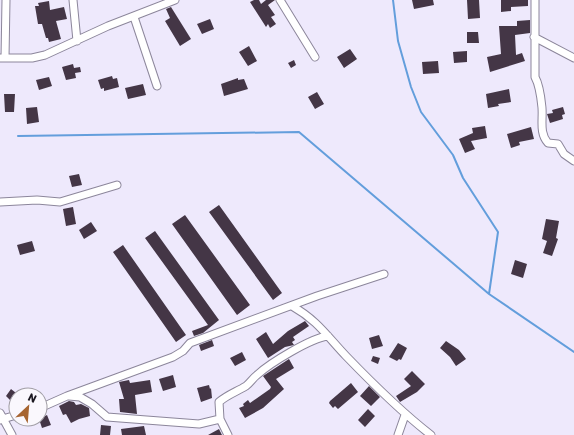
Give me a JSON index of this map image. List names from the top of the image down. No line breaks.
{"north":"top right"}
